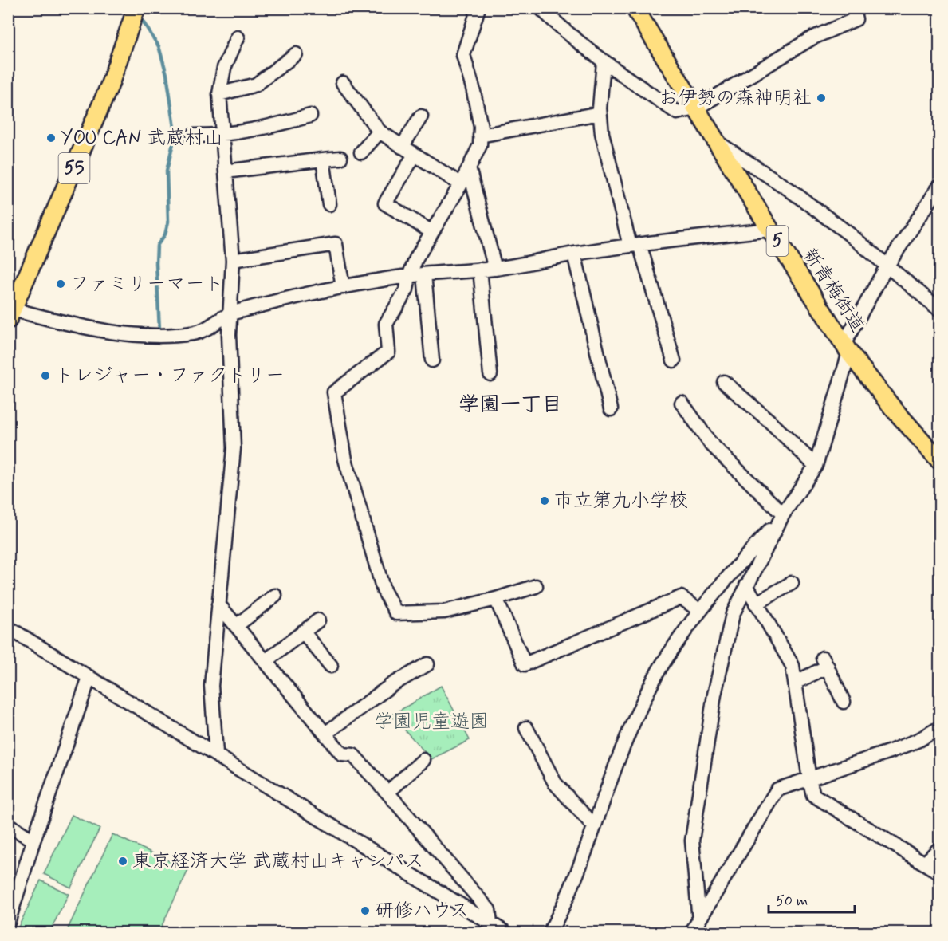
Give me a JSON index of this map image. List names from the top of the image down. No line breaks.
{"streets":{"main road":["55","5","新青梅街道"]},"districts":["学園一丁目"],"parks":["学園児童遊園"],"places":["お伊勢の森神明社","YOU CAN 武蔵村山","ファミリーマート","トレジャー・ファクトリー","市立第九小学校","東京経済大学 武蔵村山キャンパス","研修ハウス"],"scale_bar":"50 m"}
